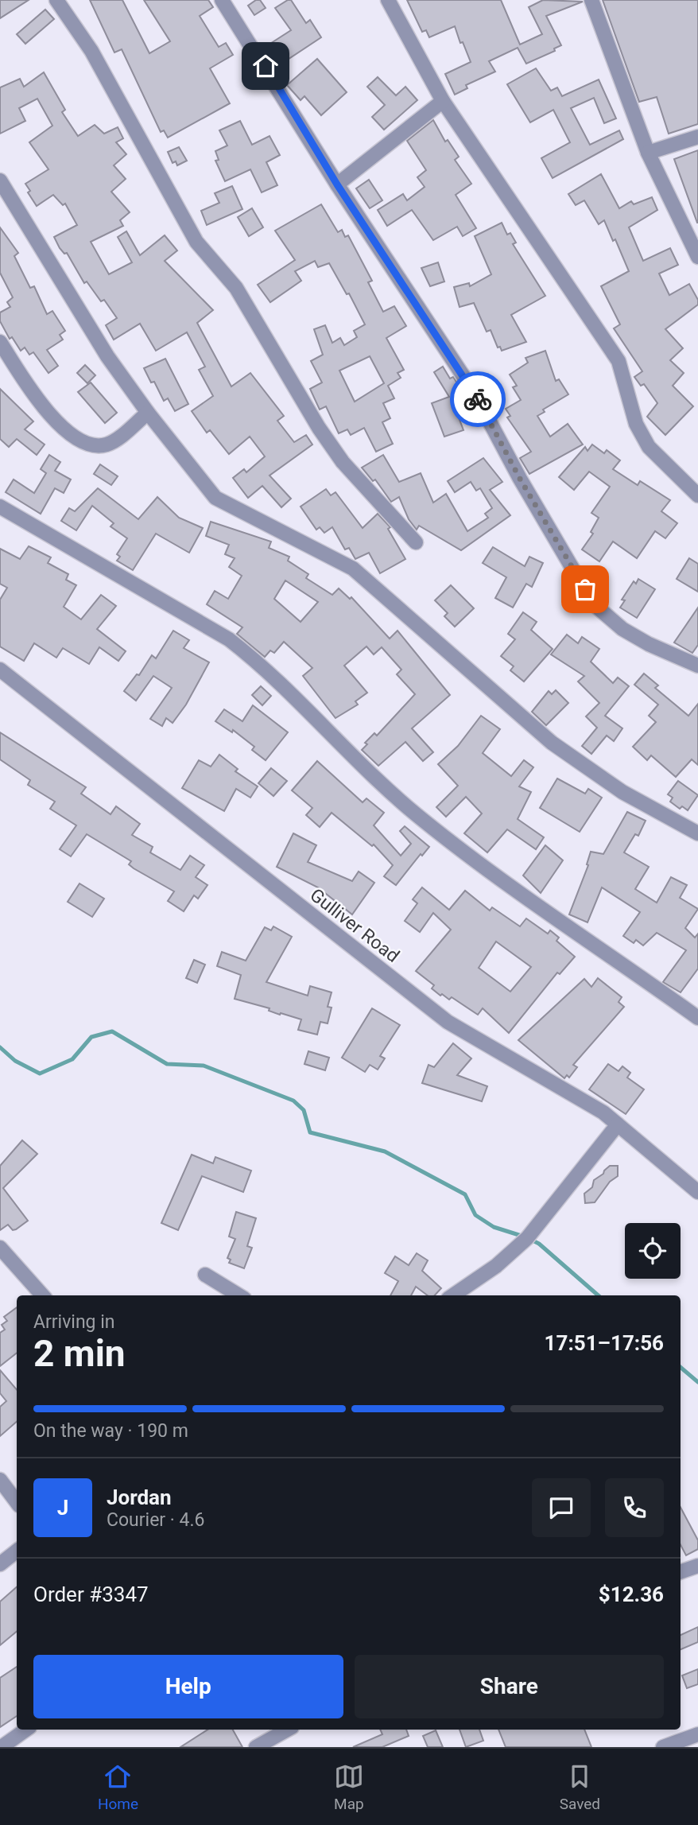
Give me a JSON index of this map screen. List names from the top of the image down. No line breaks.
{"streets":{"street":["Gulliver Road"]},"page":{"heading":["2 min","Arriving in","17:51–17:56"],"panel":["Jordan","Courier · 4.6","Order #3347","$12.36"],"bar":"On the way · 190 m","round":"J","buttons":["Help","Share"],"tabs":["Home","Map","Saved"]}}
